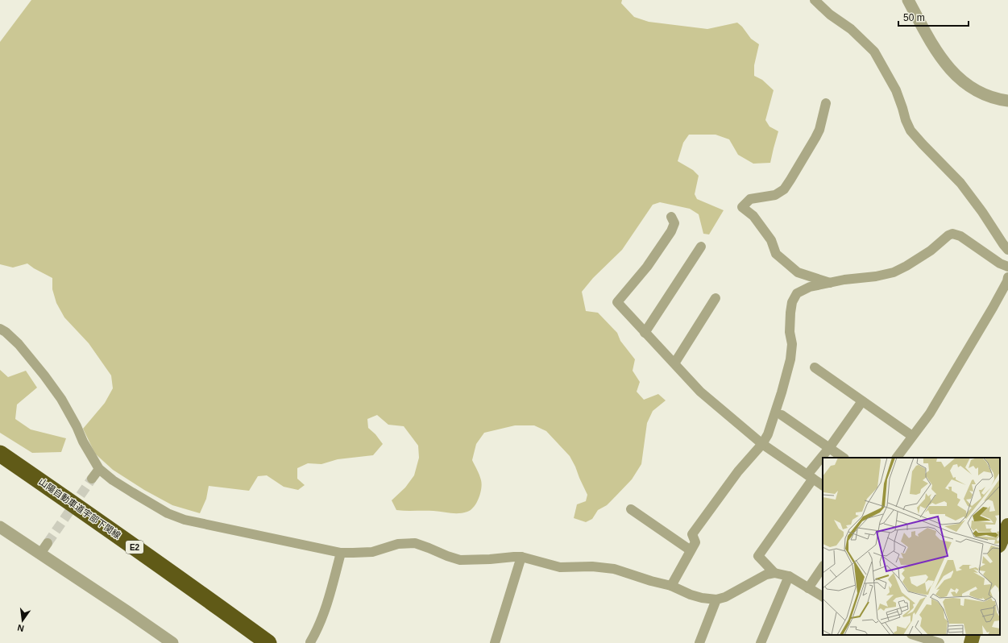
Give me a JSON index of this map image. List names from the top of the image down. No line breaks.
{"streets":{"highway":["山陽自動車道宇部下関線","E2"]},"scale_bar":"50 m","north":"bottom"}
